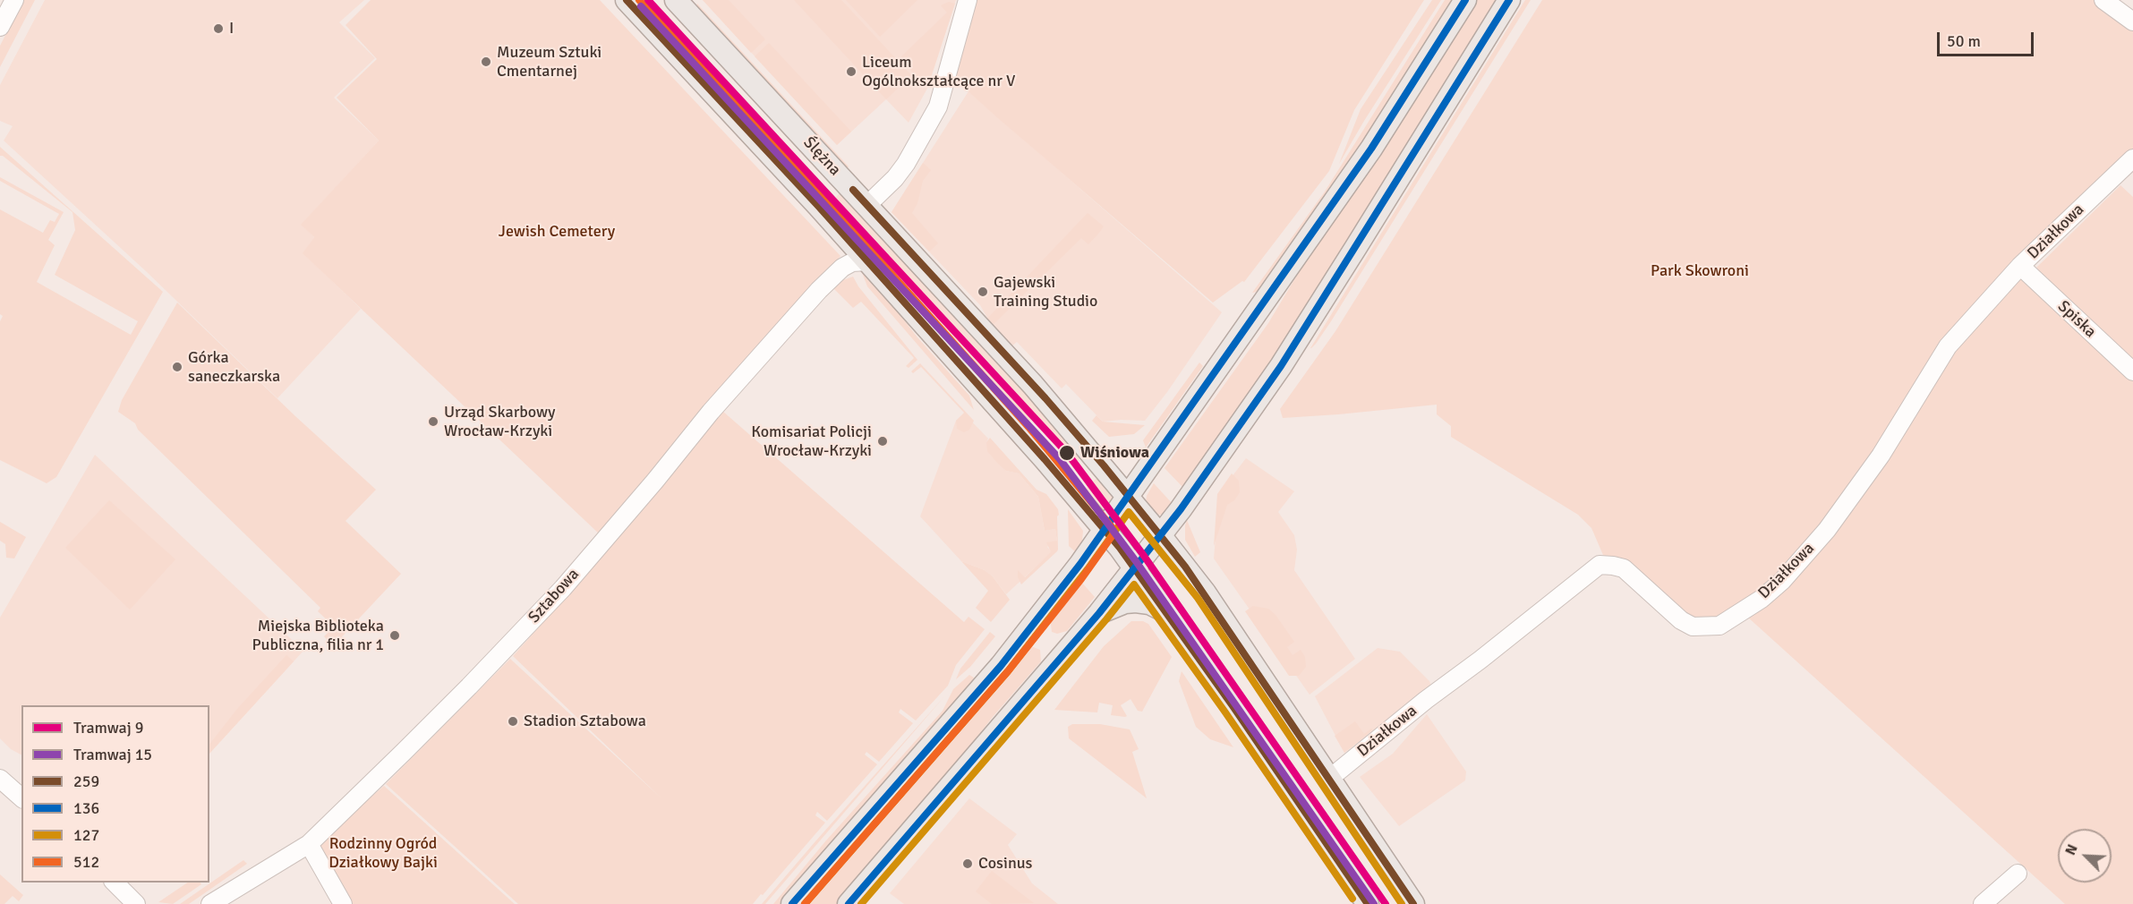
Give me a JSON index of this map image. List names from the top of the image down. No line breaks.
{"streets":{"main road":["Ślężna"],"street":["Działkowa","Spiska","Sztabowa"]},"crossings":[["Ślężna","Działkowa"],["Działkowa","Spiska"]],"parks":["Jewish Cemetery","Park Skowroni","Rodzinny Ogród Działkowy Bajki"],"places":["I","Muzeum Sztuki Cmentarnej","Liceum Ogólnokształcące nr V","Gajewski Training Studio","Górka saneczkarska","Urząd Skarbowy Wrocław-Krzyki","Komisariat Policji Wrocław-Krzyki","Wiśniowa","Miejska Biblioteka Publiczna, filia nr 1","Stadion Sztabowa","Cosinus"],"lines":["tram line 9","transit line 259","transit line 136","transit line 512","tram line 15","transit line 127"],"legend":["Tramwaj 9","Tramwaj 15","259","136","127","512"],"scale_bar":"50 m","north":"top left"}
